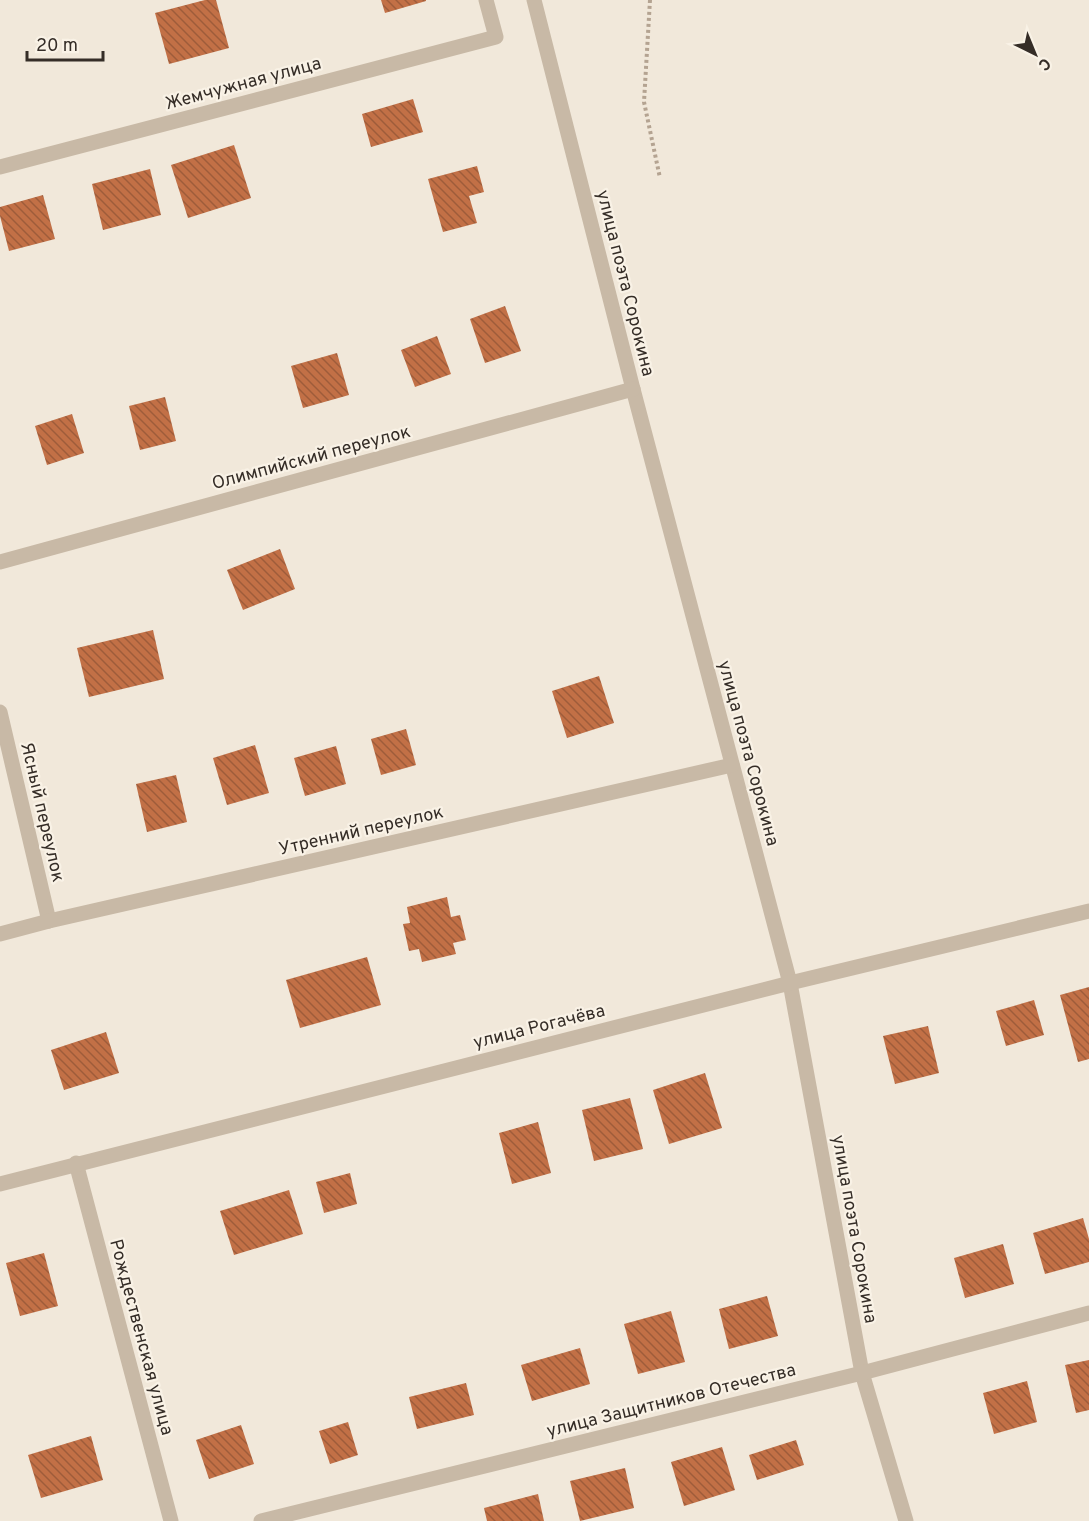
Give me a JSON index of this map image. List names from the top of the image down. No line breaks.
{"streets":{"street":["Жемчужная улица","улица поэта Сорокина","Олимпийский переулок","Ясный переулок","Утренний переулок","улица Рогачёва","Рождественская улица","улица Защитников Отечества"]},"crossings":[["улица поэта Сорокина","Олимпийский переулок"],["улица поэта Сорокина","Утренний переулок"],["улица поэта Сорокина","улица Рогачёва"],["улица поэта Сорокина","улица Защитников Отечества"],["Ясный переулок","Утренний переулок"],["улица Рогачёва","Рождественская улица"]],"scale_bar":"20 m","north":"bottom right"}
